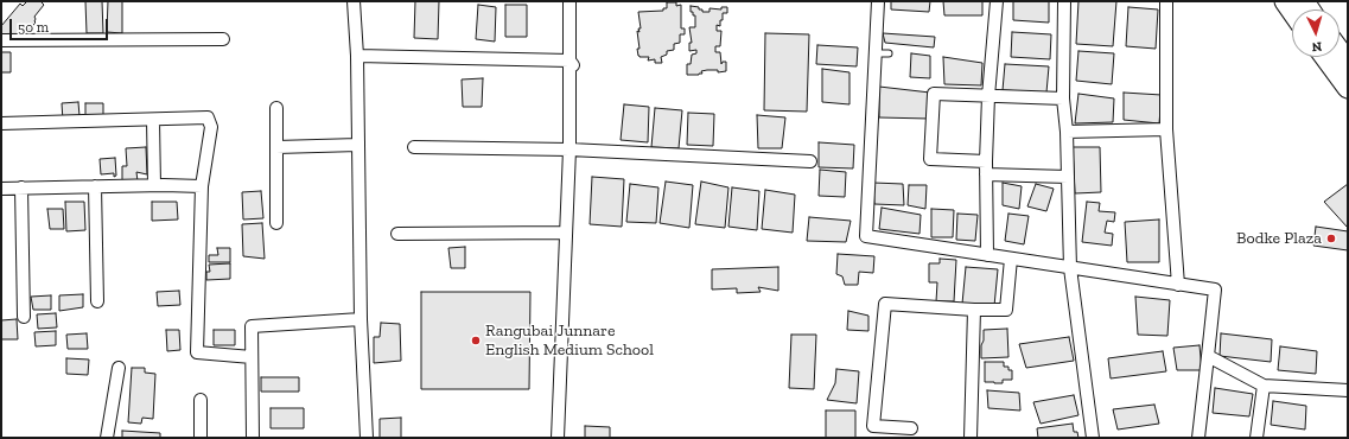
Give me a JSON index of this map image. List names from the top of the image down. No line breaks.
{"places":["Bodke Plaza","Rangubai Junnare English Medium School"],"scale_bar":"50 m","north":"bottom"}
